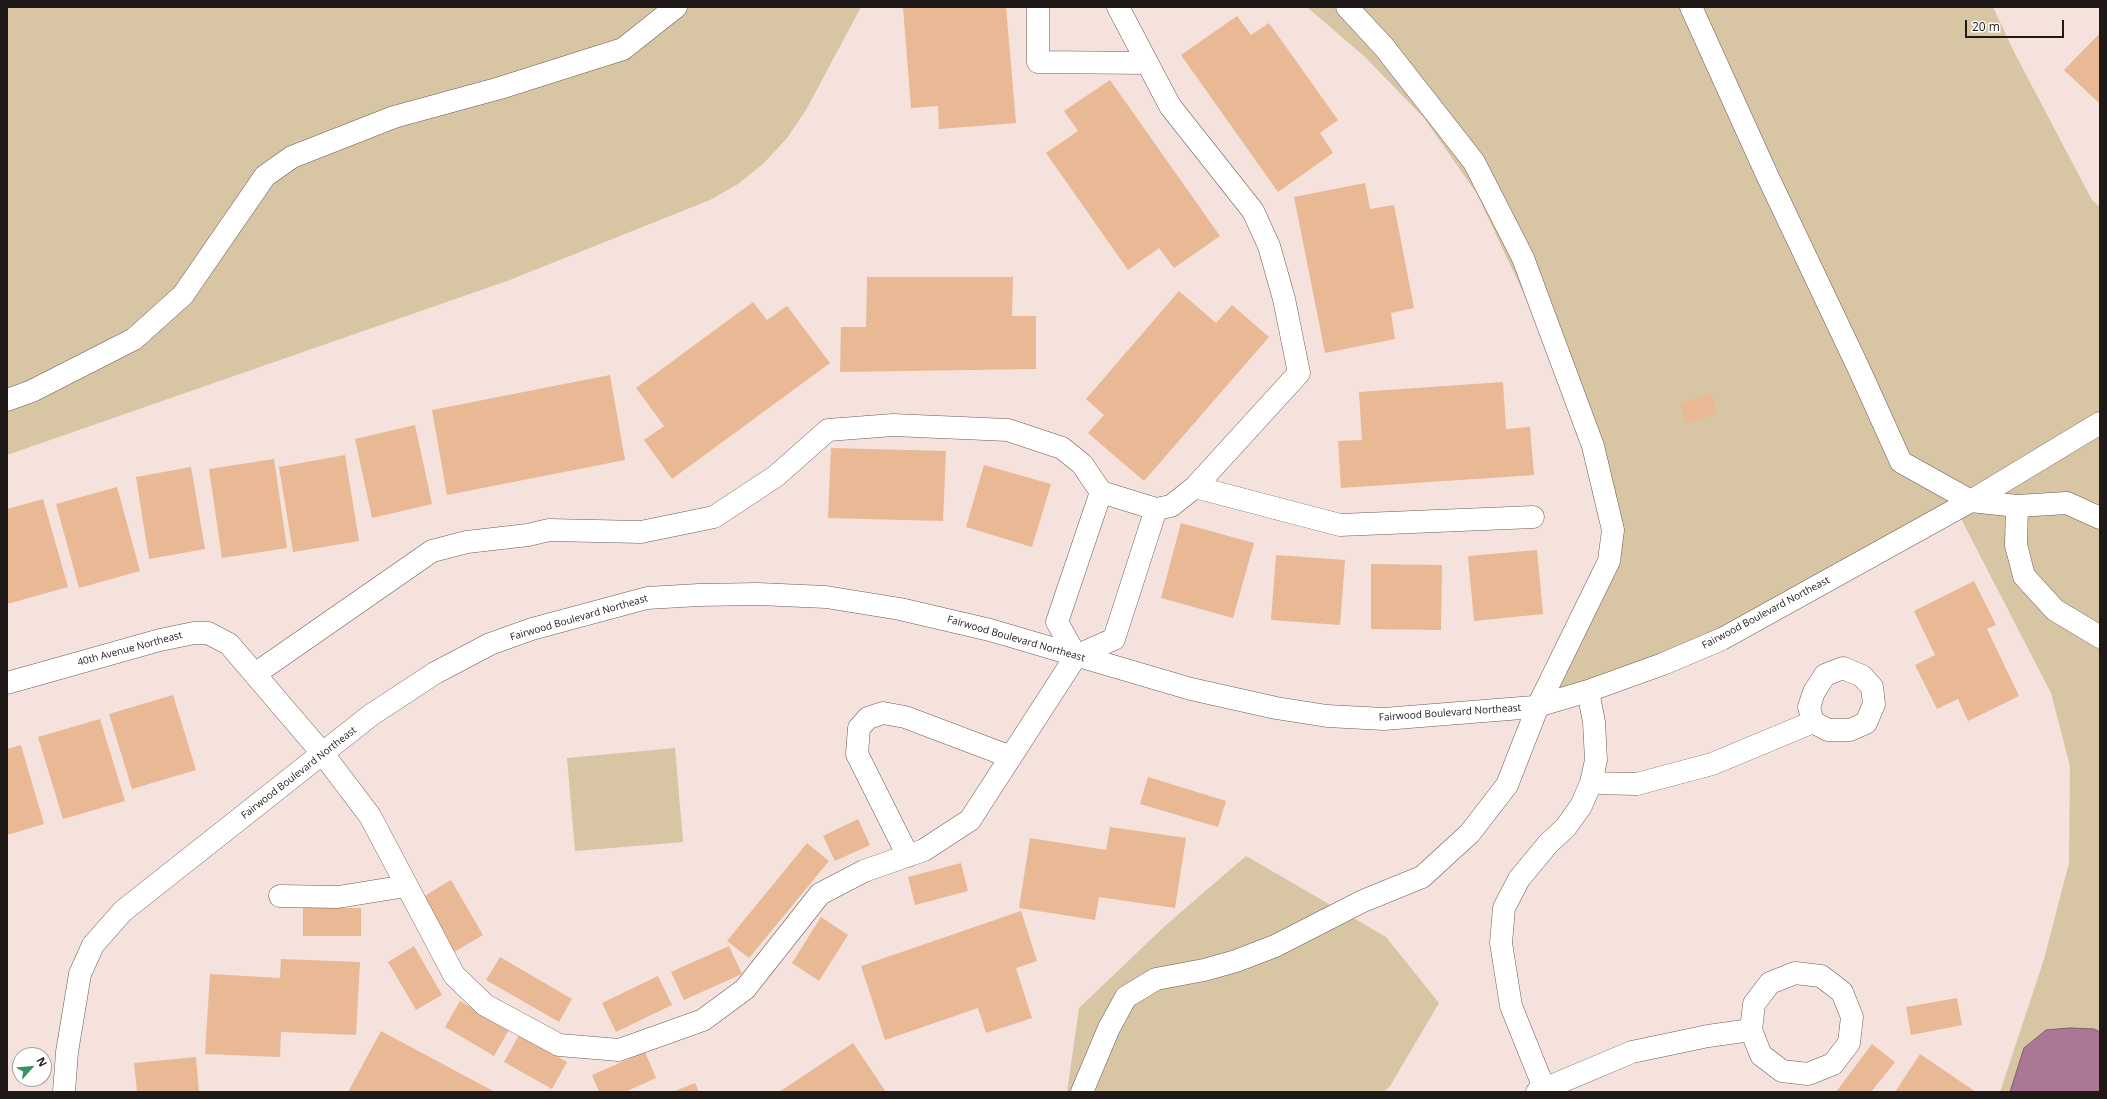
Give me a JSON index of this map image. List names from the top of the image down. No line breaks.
{"streets":{"street":["Fairwood Boulevard Northeast","40th Avenue Northeast"]},"crossings":[["Fairwood Boulevard Northeast","40th Avenue Northeast"]],"scale_bar":"20 m","north":"top right"}
